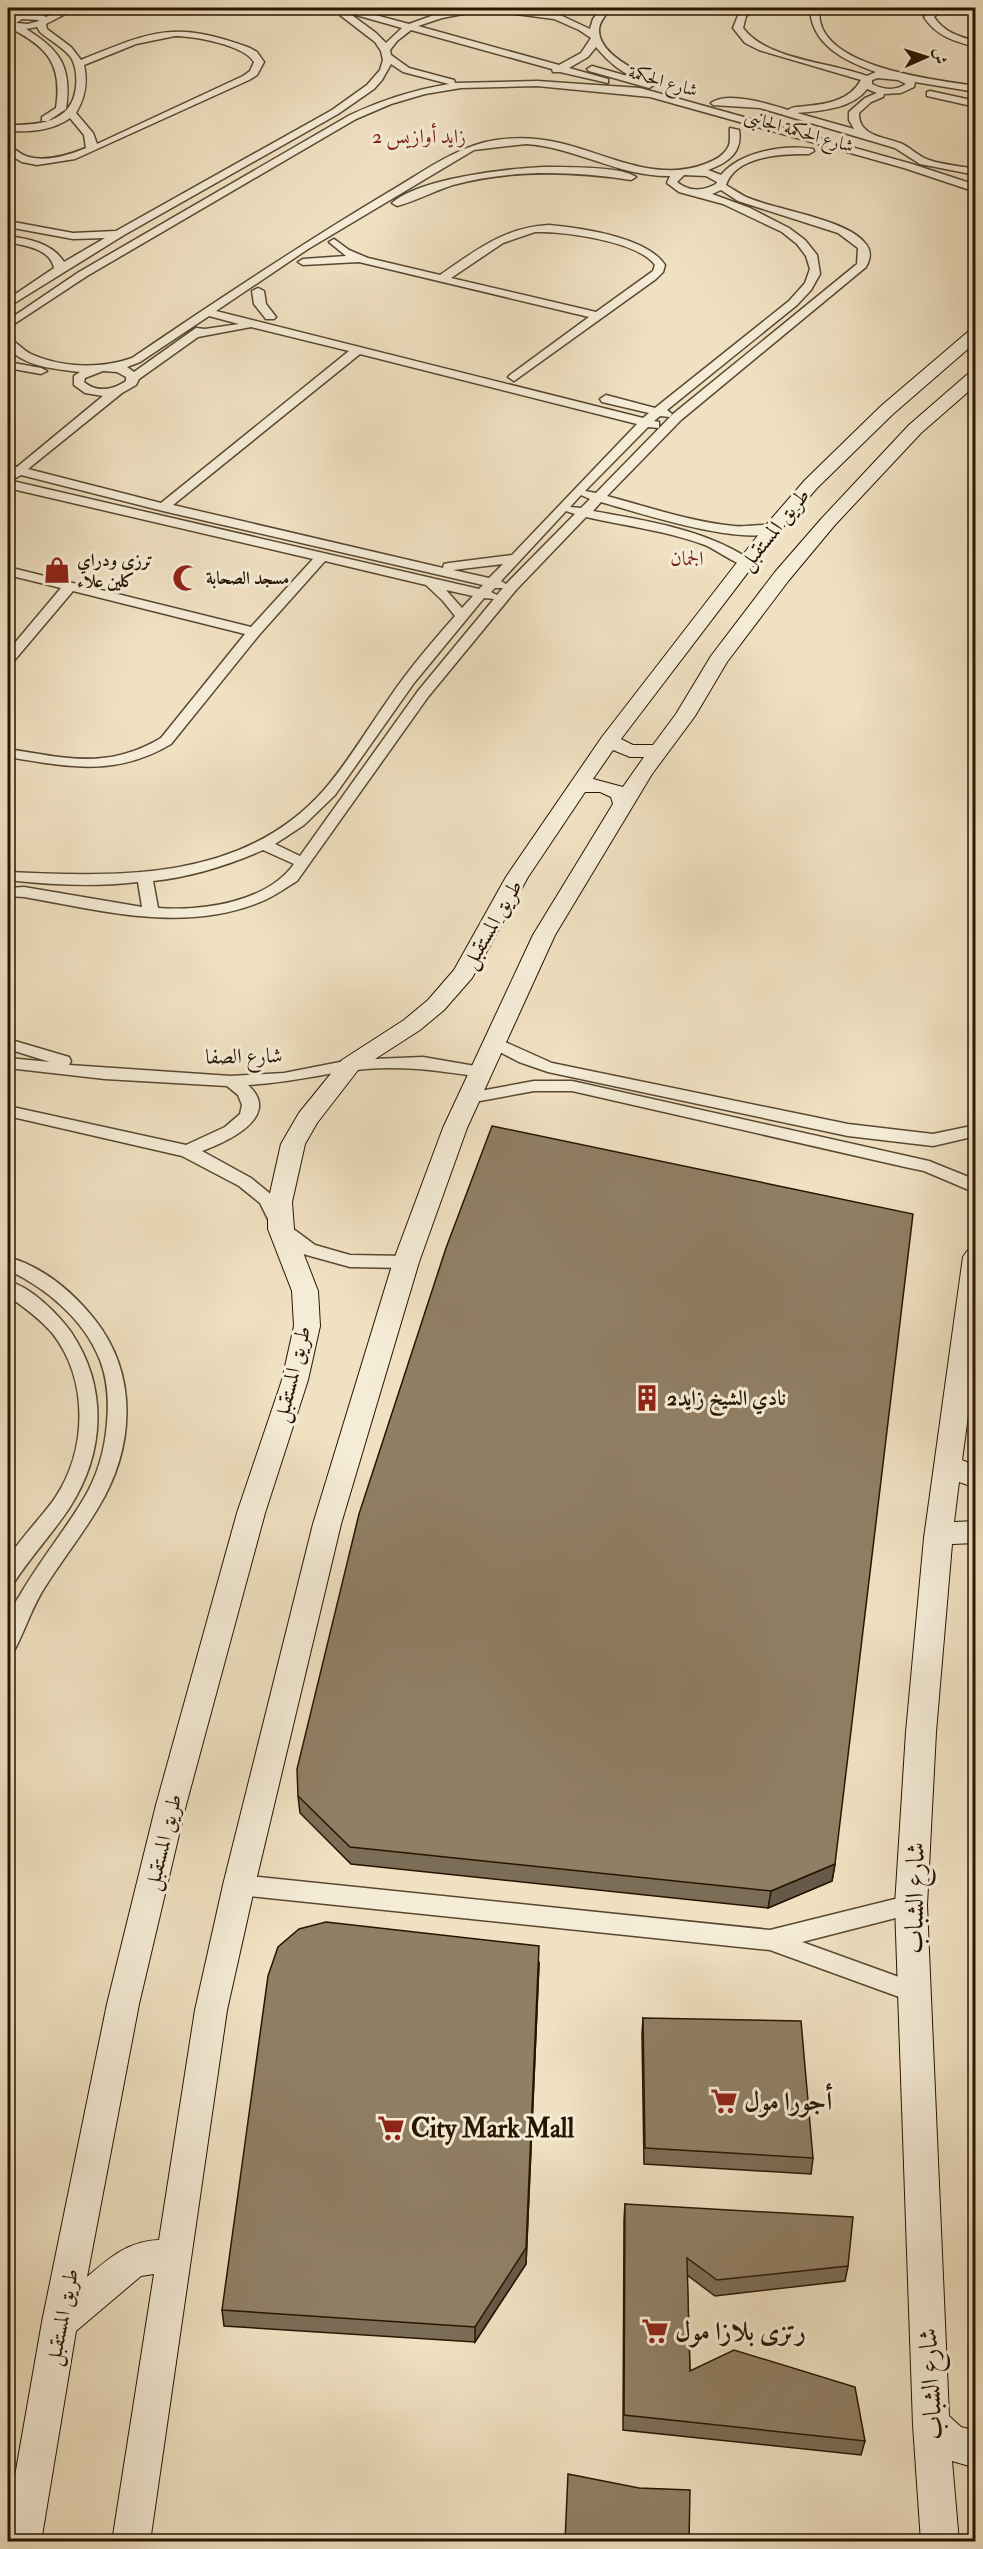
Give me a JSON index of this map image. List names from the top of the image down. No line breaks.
{"streets":{"main road":["طريق المستقبل","شارع الشباب"],"street":["شارع الحكمة","شارع الحكمة الجانبى","شارع الصفا"]},"crossings":[["شارع الحكمة","شارع الحكمة الجانبى"],["طريق المستقبل","شارع الصفا"]],"districts":["زايد أوازيس 2","الجمان"],"places":{"shop":["ترزي ودراي كلين علاء"],"mosque":["مسجد الصحابة"],"building":["نادي الشيخ زايد2"],"supermarket":["أجورا مول","City Mark Mall","رتزى بلازا مول"]},"north":"right"}
